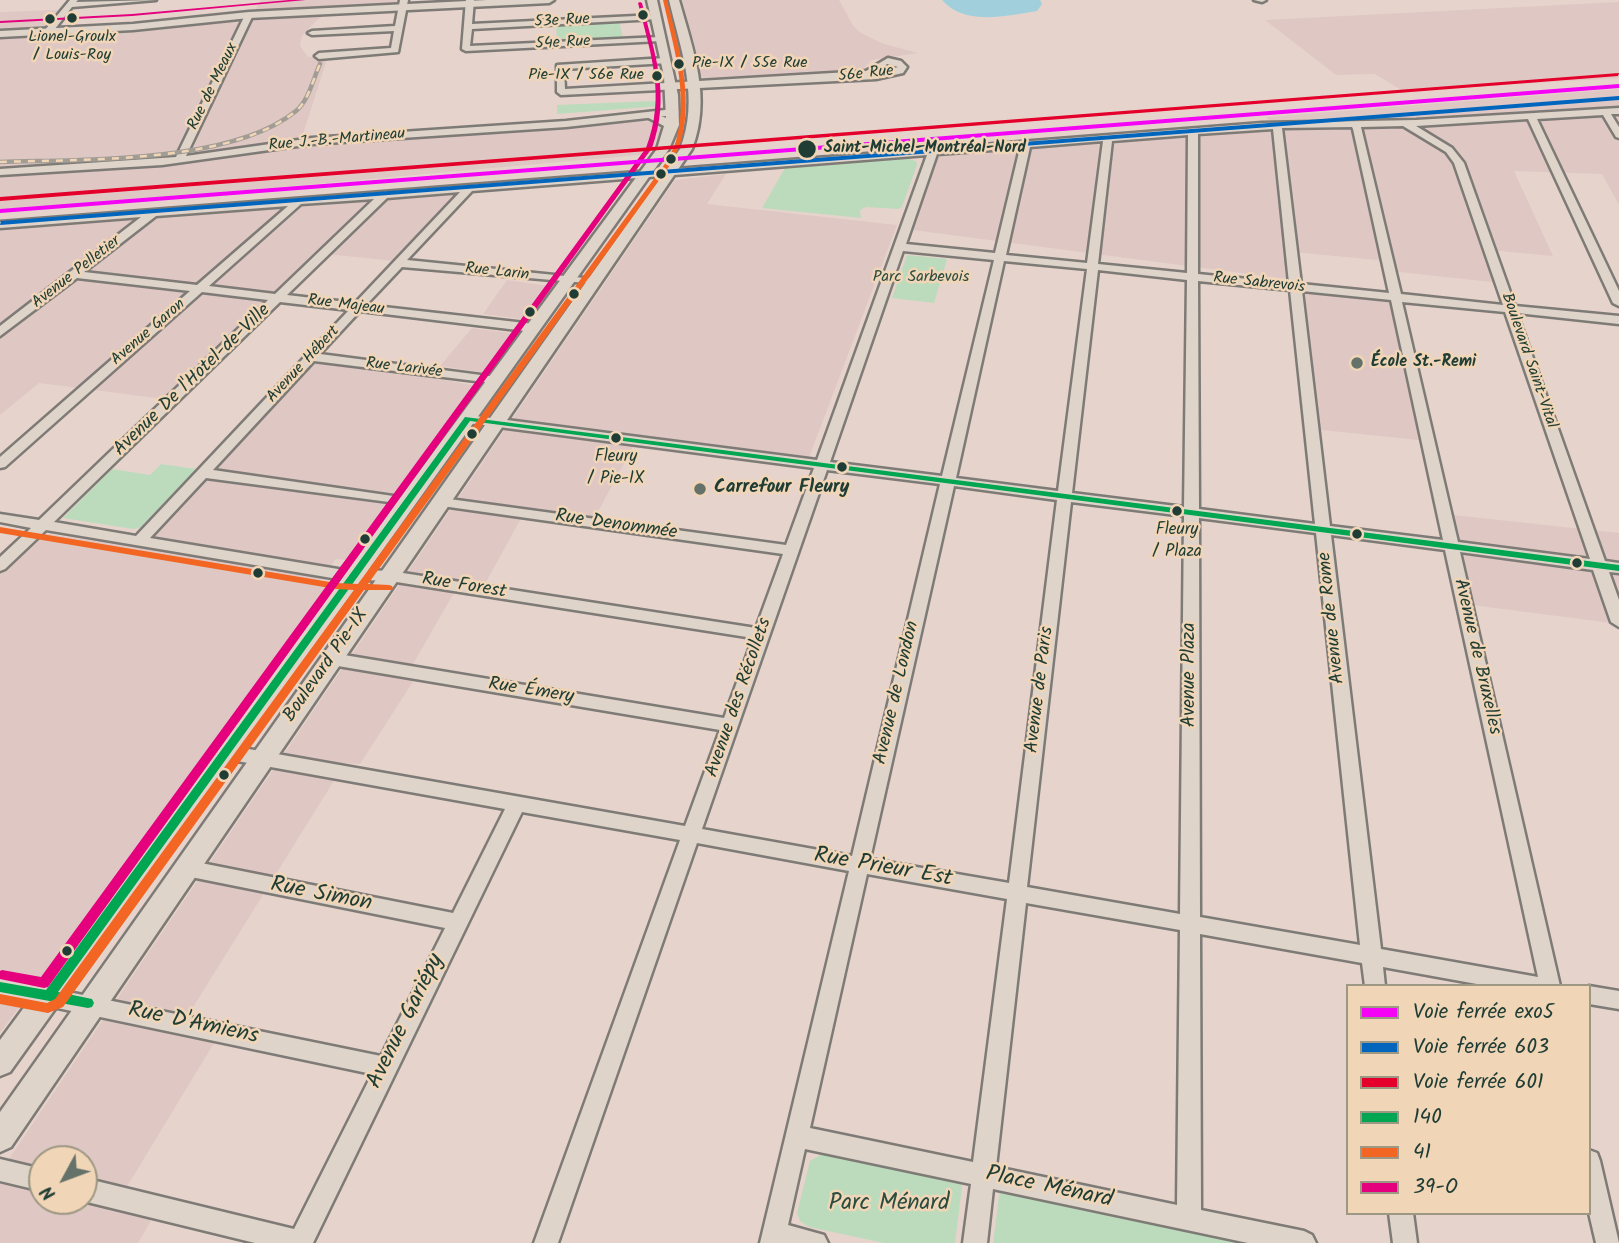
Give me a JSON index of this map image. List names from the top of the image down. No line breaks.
{"streets":{"main road":["Boulevard Pie-IX"],"street":["53e Rue","54e Rue","56e Rue","Rue de Meaux","Rue J.-B.-Martineau","Avenue Pelletier","Rue Larin","Rue Sabrevois","Rue Majeau","Avenue Garon","Boulevard Saint-Vital","Avenue Hébert","Rue Larivée","Avenue De l'Hotel-de-Ville","Rue Denommée","Rue Forest","Avenue de Rome","Avenue de Bruxelles","Avenue Plaza","Avenue de Paris","Rue Émery","Avenue de London","Avenue des Récollets","Rue Prieur Est","Rue Simon","Avenue Gariépy","Rue D'Amiens","Place Ménard"]},"crossings":[["53e Rue","54e Rue"],["56e Rue","Boulevard Pie-IX"],["Rue de Meaux","Rue J.-B.-Martineau"],["Avenue Pelletier","Rue Majeau"],["Rue Larin","Avenue Hébert"],["Rue Larin","Boulevard Pie-IX"],["Rue Sabrevois","Boulevard Saint-Vital"],["Rue Sabrevois","Avenue de Rome"],["Rue Sabrevois","Avenue de Bruxelles"],["Rue Sabrevois","Avenue Plaza"],["Rue Sabrevois","Avenue de Paris"],["Rue Sabrevois","Avenue de London"],["Rue Sabrevois","Avenue des Récollets"],["Rue Majeau","Avenue Garon"],["Rue Majeau","Avenue Hébert"],["Rue Majeau","Avenue De l'Hotel-de-Ville"],["Rue Majeau","Boulevard Pie-IX"],["Avenue Hébert","Rue Larivée"],["Avenue Hébert","Rue Forest"],["Rue Larivée","Boulevard Pie-IX"],["Avenue De l'Hotel-de-Ville","Rue Forest"],["Rue Denommée","Boulevard Pie-IX"],["Rue Denommée","Avenue des Récollets"],["Rue Forest","Boulevard Pie-IX"],["Rue Forest","Avenue des Récollets"],["Avenue de Rome","Rue Prieur Est"],["Boulevard Pie-IX","Rue Émery"],["Boulevard Pie-IX","Rue Prieur Est"],["Boulevard Pie-IX","Rue Simon"],["Boulevard Pie-IX","Rue D'Amiens"],["Avenue Plaza","Rue Prieur Est"],["Avenue Plaza","Place Ménard"],["Avenue de Paris","Rue Prieur Est"],["Avenue de Paris","Place Ménard"],["Rue Émery","Avenue des Récollets"],["Avenue de London","Rue Prieur Est"],["Avenue de London","Place Ménard"],["Avenue des Récollets","Rue Prieur Est"],["Rue Prieur Est","Avenue Gariépy"],["Rue Simon","Avenue Gariépy"],["Avenue Gariépy","Rue D'Amiens"]],"parks":["Parc Sarbevois","Parc Ménard"],"places":["Lionel-Groulx / Louis-Roy","Pie-IX / 55e Rue","Pie-IX / 56e Rue","Saint-Michel–Montréal-Nord","École St.-Remi","Fleury / Pie-IX","Carrefour Fleury","Fleury / Plaza"],"lines":["transit line 41","transit line 39-O","rail line 601","rail line exo5","rail line 603","transit line 140"],"legend":["Voie ferrée exo5","Voie ferrée 603","Voie ferrée 601","140","41","39-O"],"north":"bottom left"}
